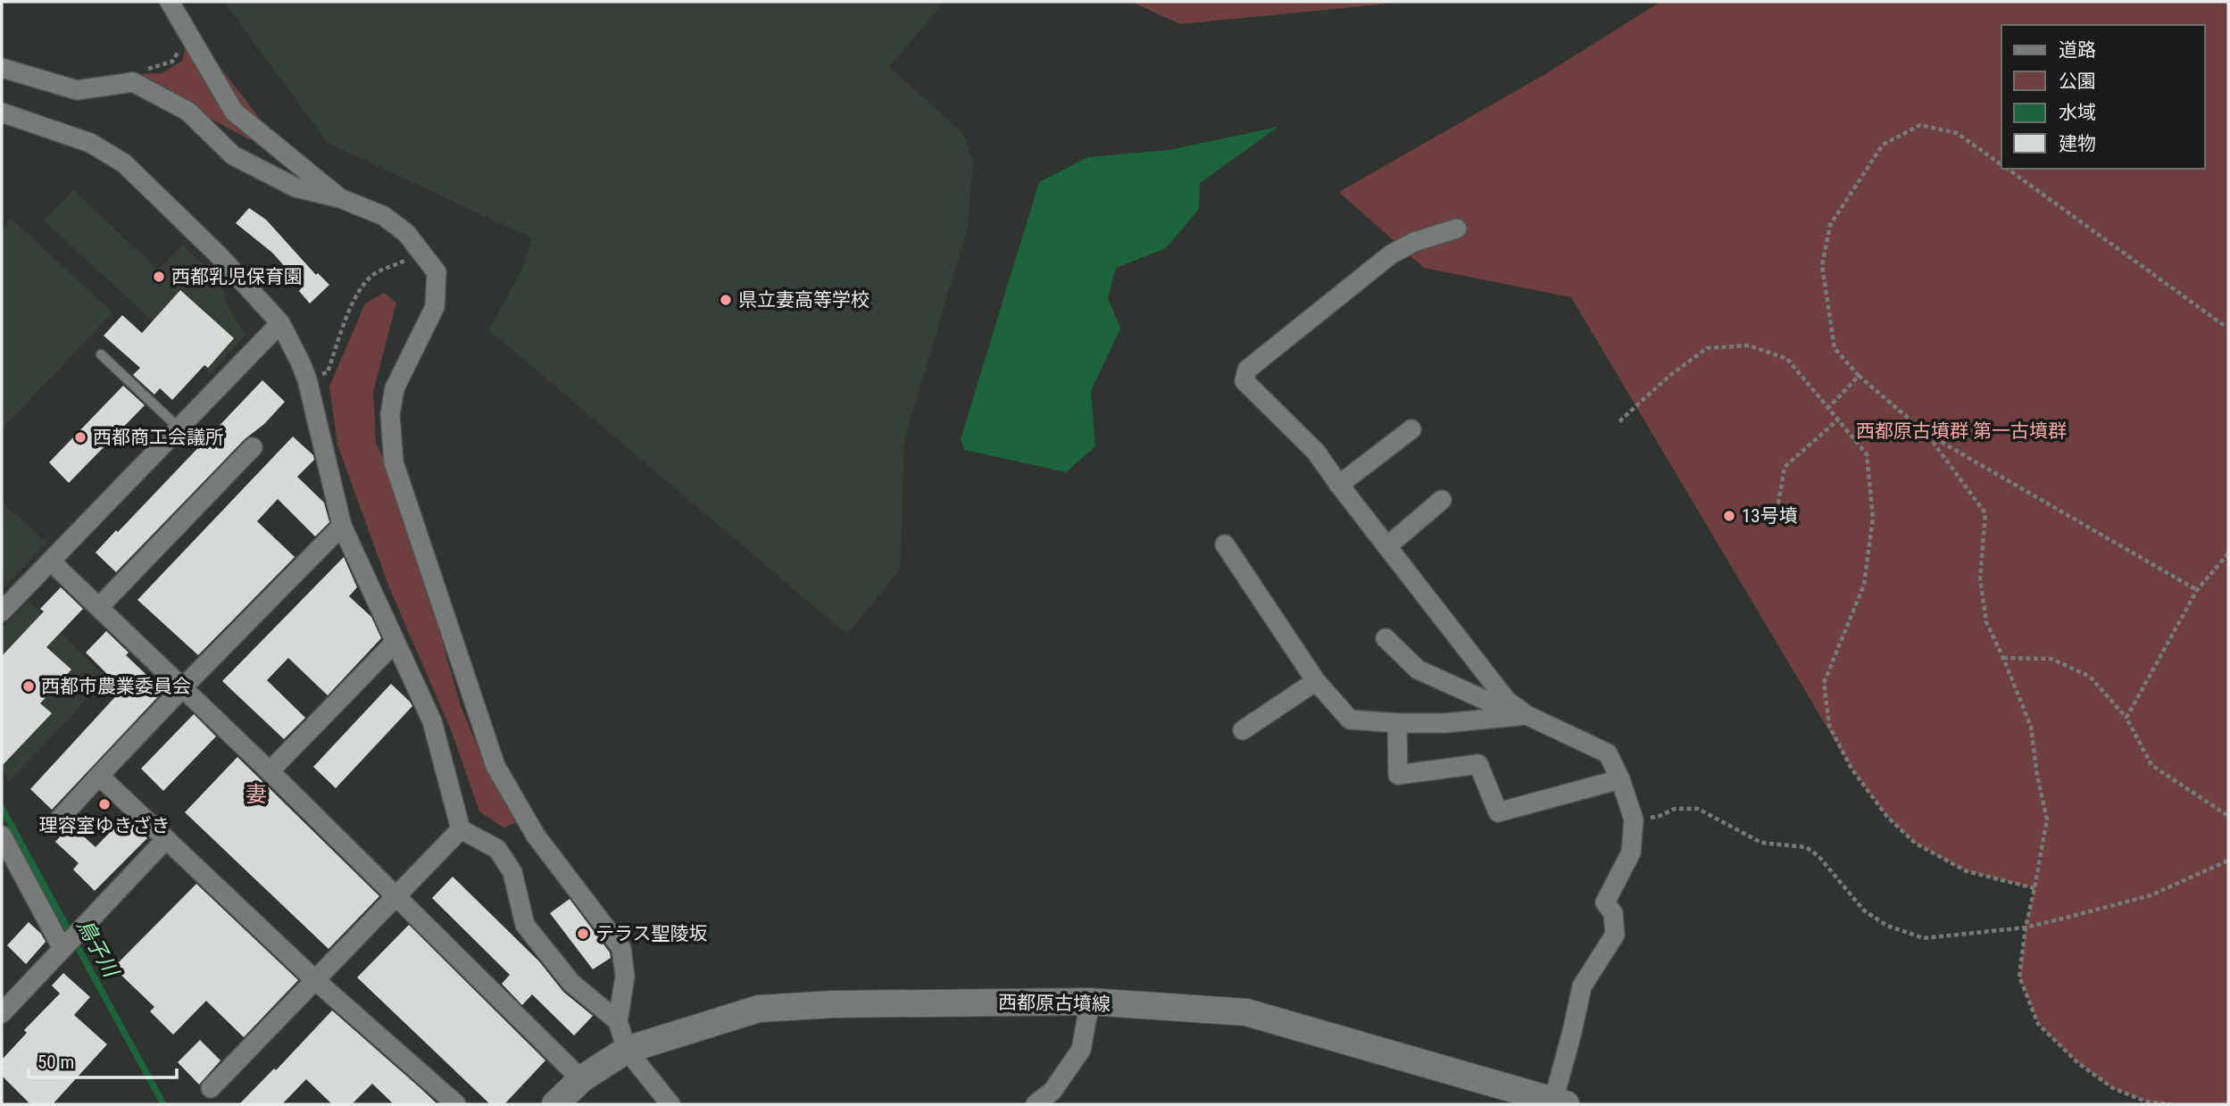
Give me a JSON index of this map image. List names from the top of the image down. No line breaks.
{"streets":{"main road":["西都原古墳線"]},"districts":["妻"],"water":["鳥子川"],"parks":["西都原古墳群 第一古墳群"],"places":["西都乳児保育園","県立妻高等学校","西都商工会議所","13号墳","西都市農業委員会","理容室ゆきざき","テラス聖陵坂"],"legend":["道路","公園","水域","建物"],"scale_bar":"50 m"}
